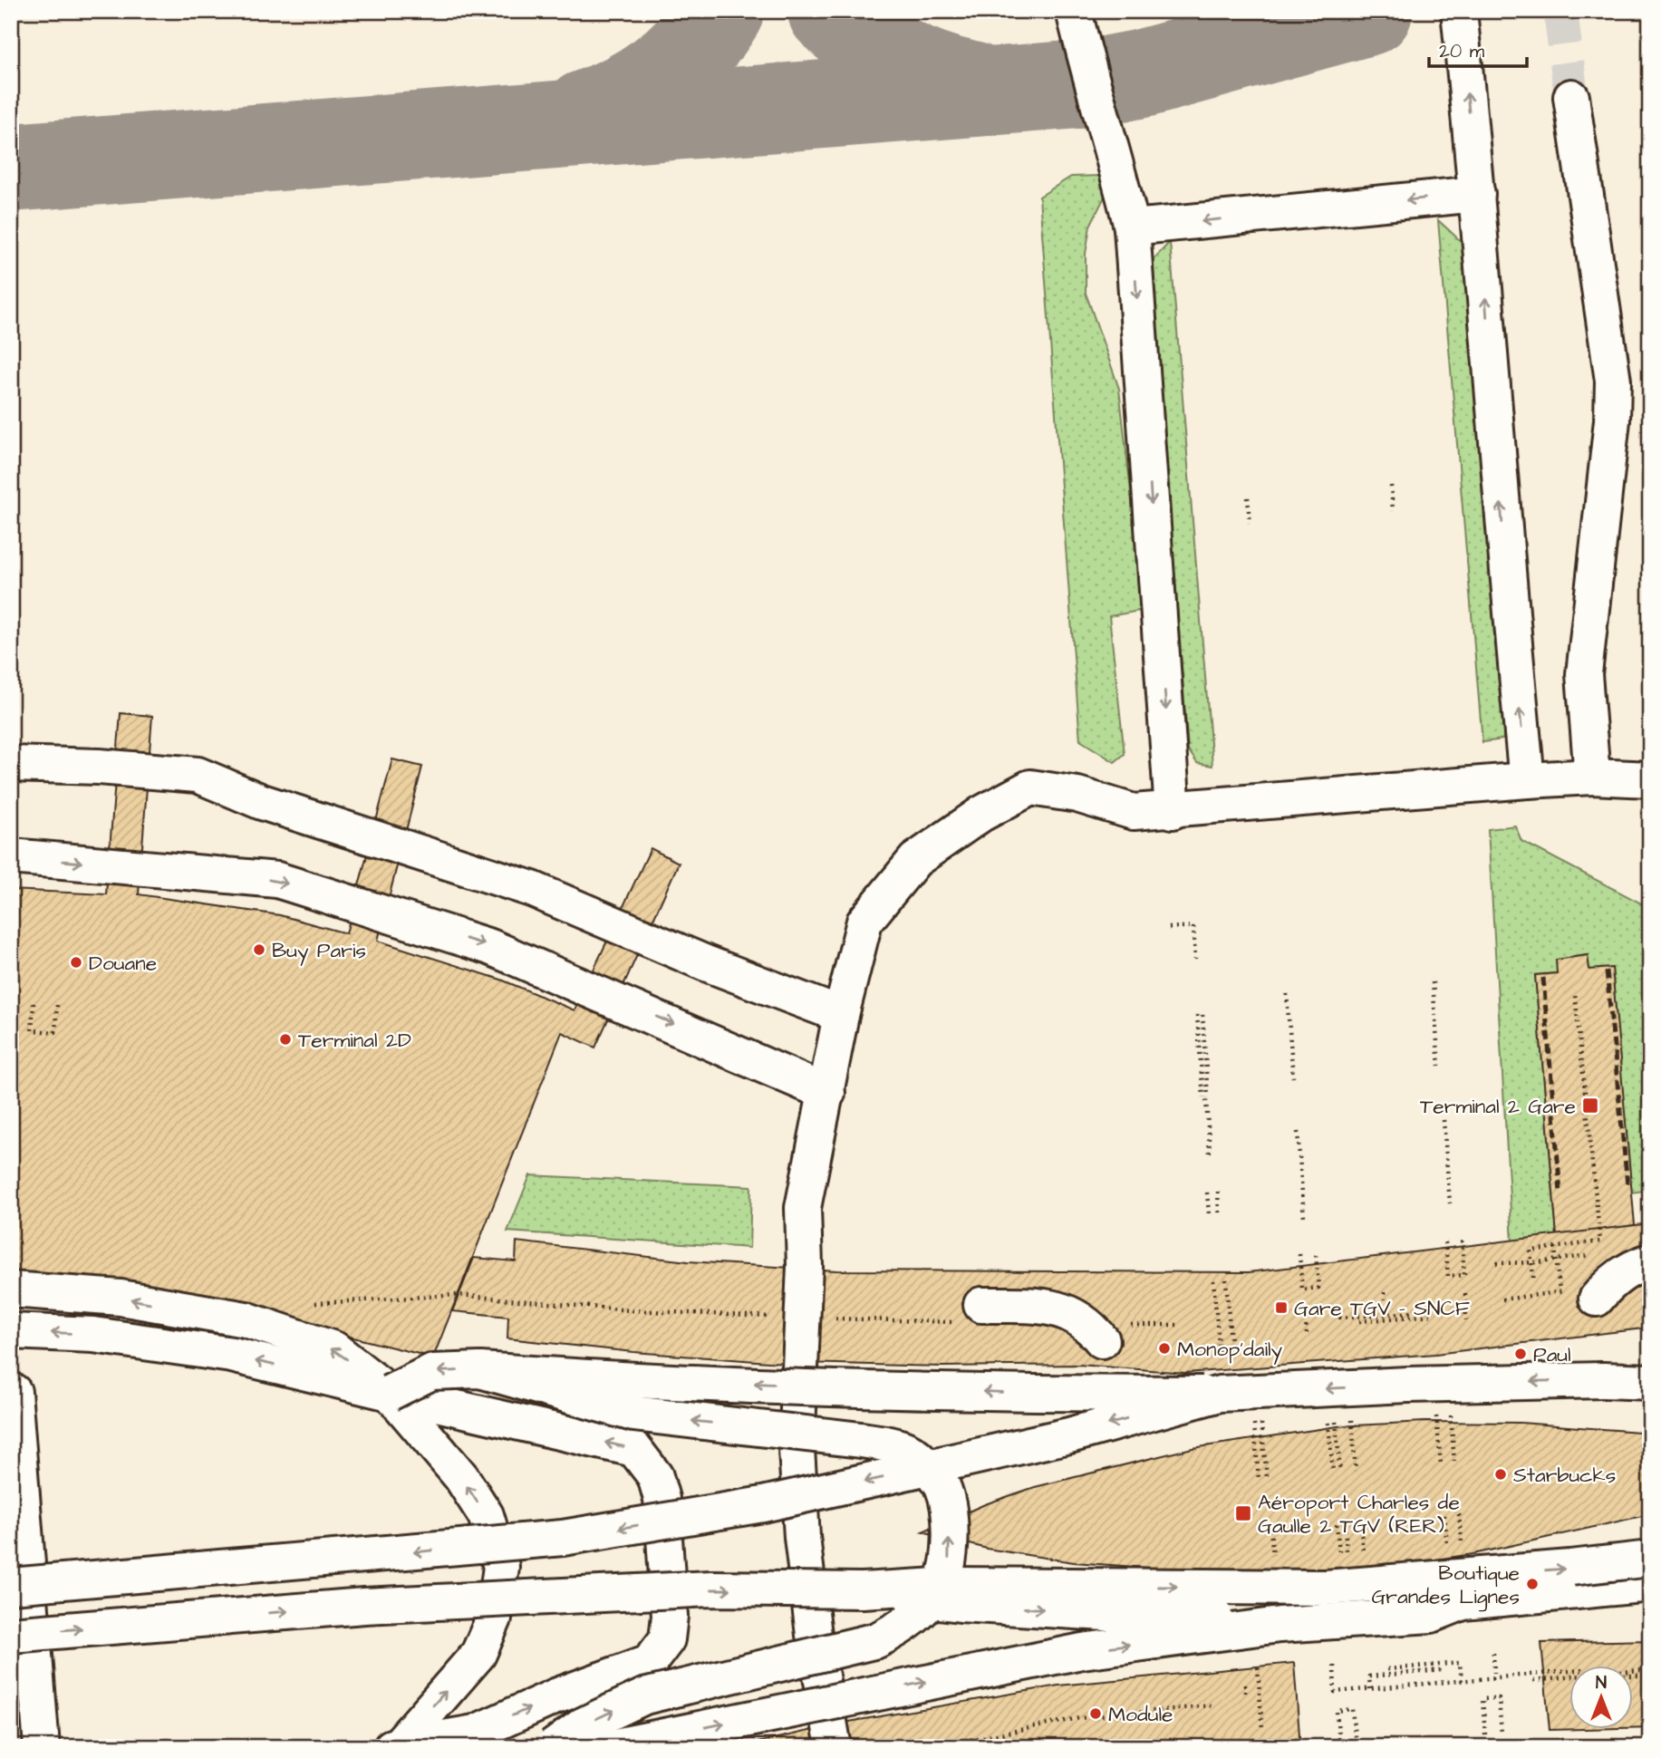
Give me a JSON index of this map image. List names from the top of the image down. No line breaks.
{"places":{"other":["Buy Paris","Douane","Terminal 2D","Monop'daily","Paul","Starbucks","Boutique Grandes Lignes","Module"],"transit":["Terminal 2 Gare","Gare TGV - SNCF","Aéroport Charles de Gaulle 2 TGV (RER)"]},"scale_bar":"20 m","north":"top"}
